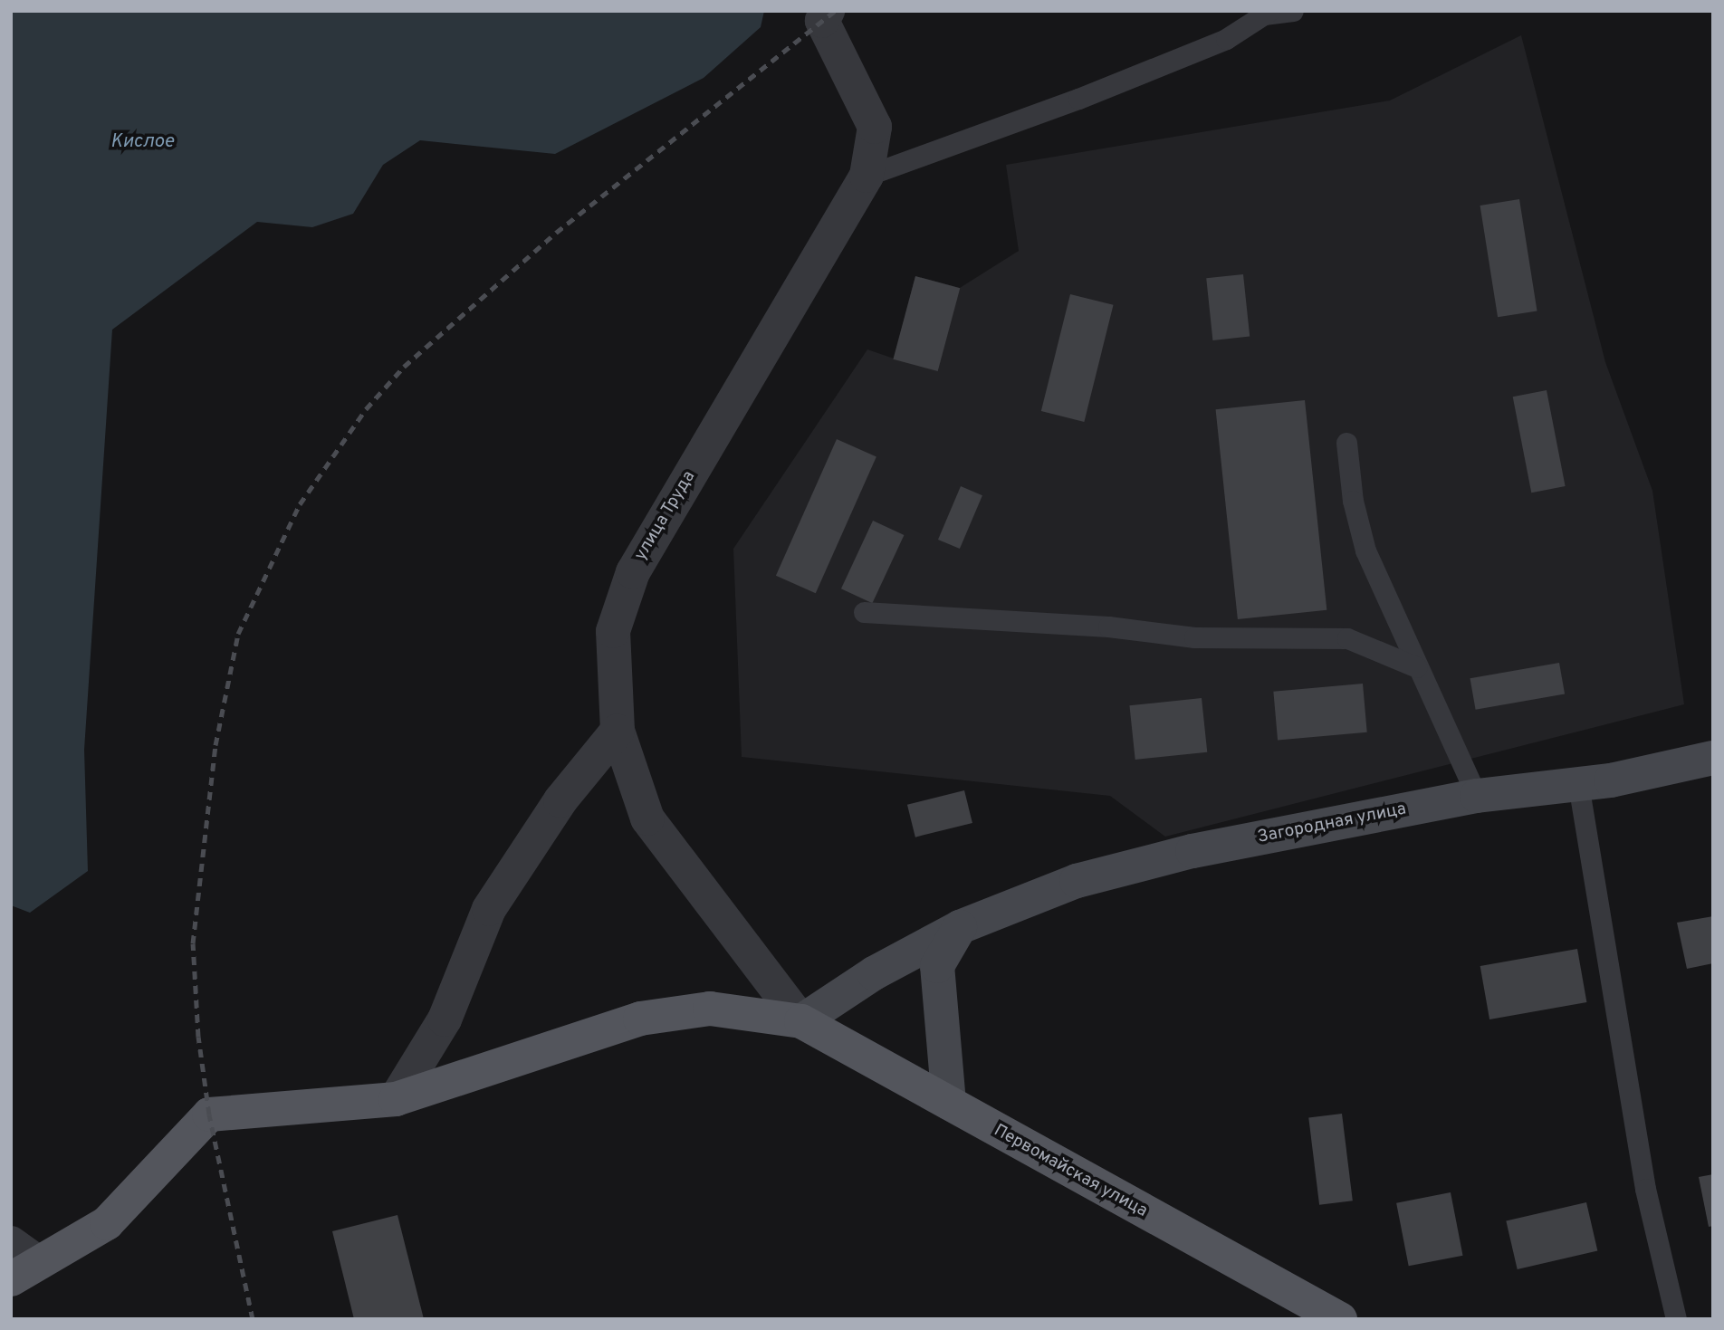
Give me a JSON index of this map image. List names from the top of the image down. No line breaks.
{"streets":{"main road":["Первомайская улица"],"street":["улица Труда","Загородная улица"]},"crossings":[["улица Труда","Загородная улица"],["улица Труда","Первомайская улица"],["Загородная улица","Первомайская улица"]],"water":["Кислое"]}
